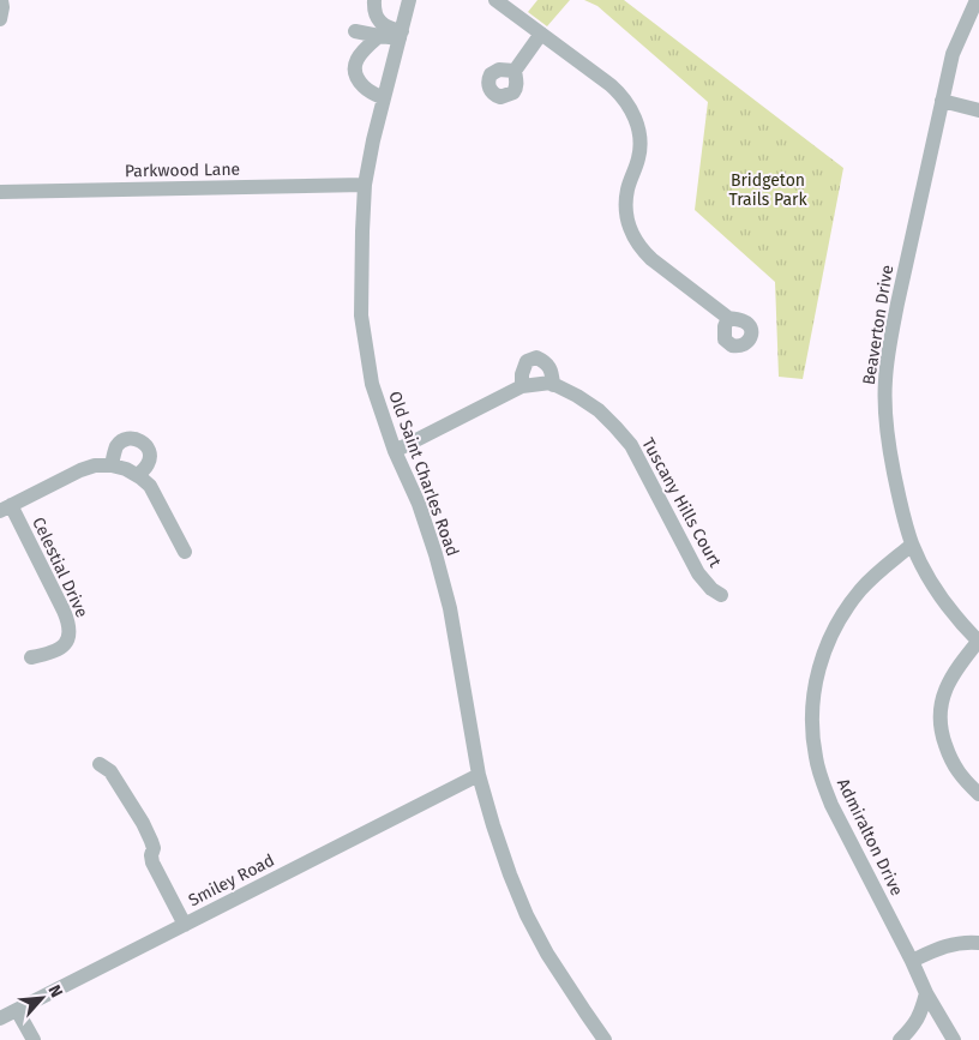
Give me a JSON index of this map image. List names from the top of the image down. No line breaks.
{"streets":{"street":["Parkwood Lane","Beaverton Drive","Old Saint Charles Road","Tuscany Hills Court","Celestial Drive","Admiralton Drive","Smiley Road"]},"crossings":[["Parkwood Lane","Old Saint Charles Road"],["Beaverton Drive","Admiralton Drive"],["Old Saint Charles Road","Tuscany Hills Court"],["Old Saint Charles Road","Smiley Road"]],"parks":["Bridgeton Trails Park"],"north":"top right"}
